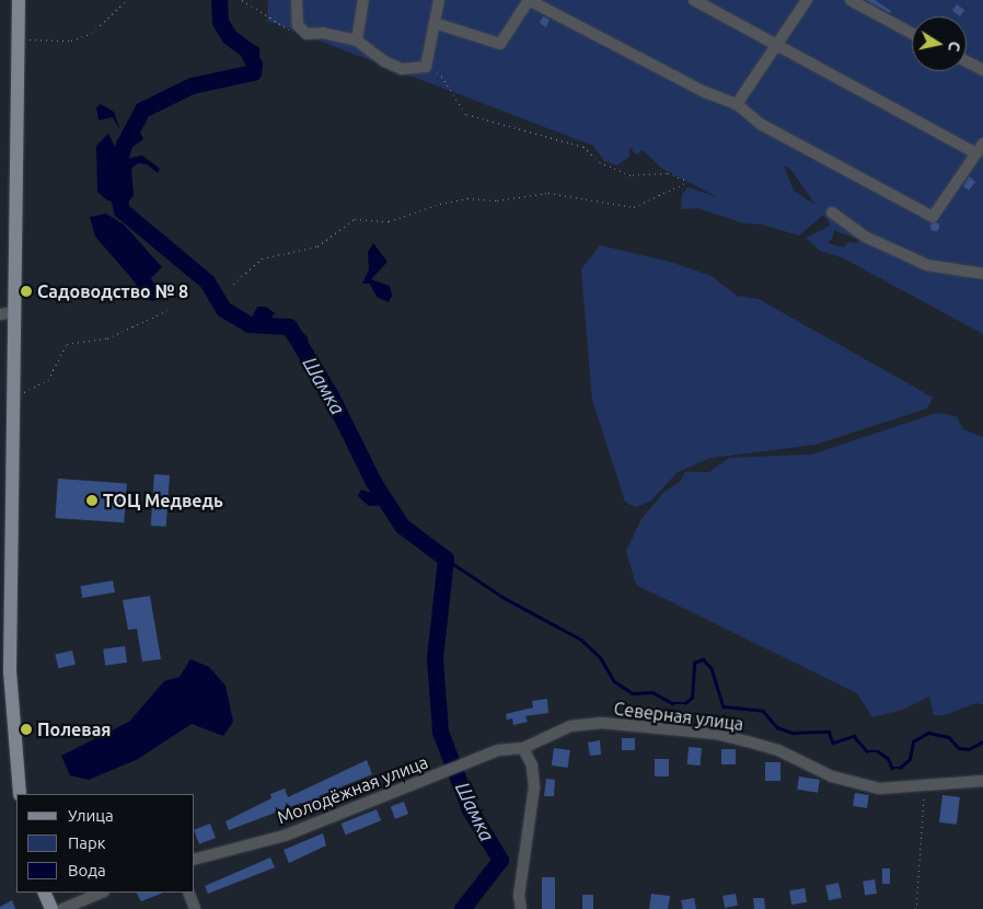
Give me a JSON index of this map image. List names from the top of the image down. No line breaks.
{"streets":{"street":["Северная улица","Молодёжная улица"]},"crossings":[["Северная улица","Молодёжная улица"]],"water":["Шамка"],"places":["Садоводство № 8","ТОЦ Медведь","Полевая"],"legend":["Улица","Парк","Вода"],"north":"right"}
